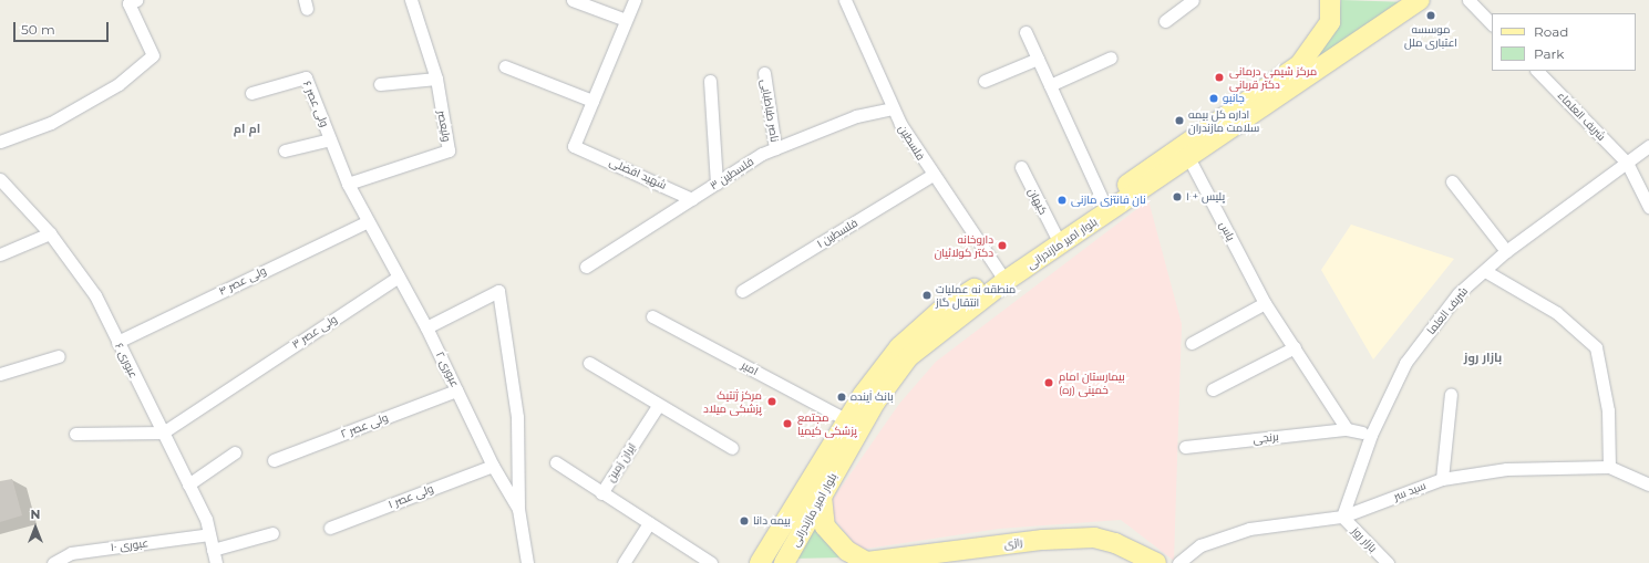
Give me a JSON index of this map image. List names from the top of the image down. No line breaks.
{"streets":{"main road":["بلوار امیر مازندرانی","رازی"],"street":["ولی عصر ۶","ناصر طباطبایی","شریف العلماء","ولیعصر","فلسطین","شهید افضلی","فلسطین ۳","کیهان","یاس","فلسطین ۱","ولی عصر ۴","شریف العلما","ولی عصر ۳","عبوری ۶","امیر","عبوری ۲","ولی عصر ۲","برنجی","ایران زمین","سید سر","ولی عصر ۱","بازار روز","عبوری ۱۰"]},"crossings":[["ولی عصر ۶","ولیعصر"],["ولی عصر ۶","عبوری ۲"],["ناصر طباطبایی","فلسطین ۳"],["شریف العلماء","شریف العلما"],["ولیعصر","عبوری ۲"],["فلسطین","فلسطین ۳"],["فلسطین","فلسطین ۱"],["فلسطین","بلوار امیر مازندرانی"],["شهید افضلی","فلسطین ۳"],["کیهان","بلوار امیر مازندرانی"],["یاس","بلوار امیر مازندرانی"],["یاس","برنجی"],["بلوار امیر مازندرانی","امیر"],["بلوار امیر مازندرانی","رازی"],["ولی عصر ۴","عبوری ۶"],["ولی عصر ۴","عبوری ۲"],["شریف العلما","سید سر"],["شریف العلما","بازار روز"],["ولی عصر ۳","عبوری ۶"],["ولی عصر ۳","عبوری ۲"],["عبوری ۶","عبوری ۱۰"],["عبوری ۲","ولی عصر ۲"],["عبوری ۲","ولی عصر ۱"],["سید سر","بازار روز"]],"districts":["ام ام","بازار روز"],"places":["موسسه اعتباری ملل","مرکز شیمی درمانی دکتر قربانی","جانبو","اداره کل بیمه سلامت مازندران","پلیس +١٠","نان فانتزی مازنی","داروخانه دکتر کولائیان","منطقه نه عملیات انتقال گاز","بیمارستان امام خمینی (ره)","بانک آینده","مرکز ژنتیک پزشکی میلاد","مجتمع پزشکی کیمیا","بیمه دانا"],"legend":["Road","Park"],"scale_bar":"50 m","north":"top"}
